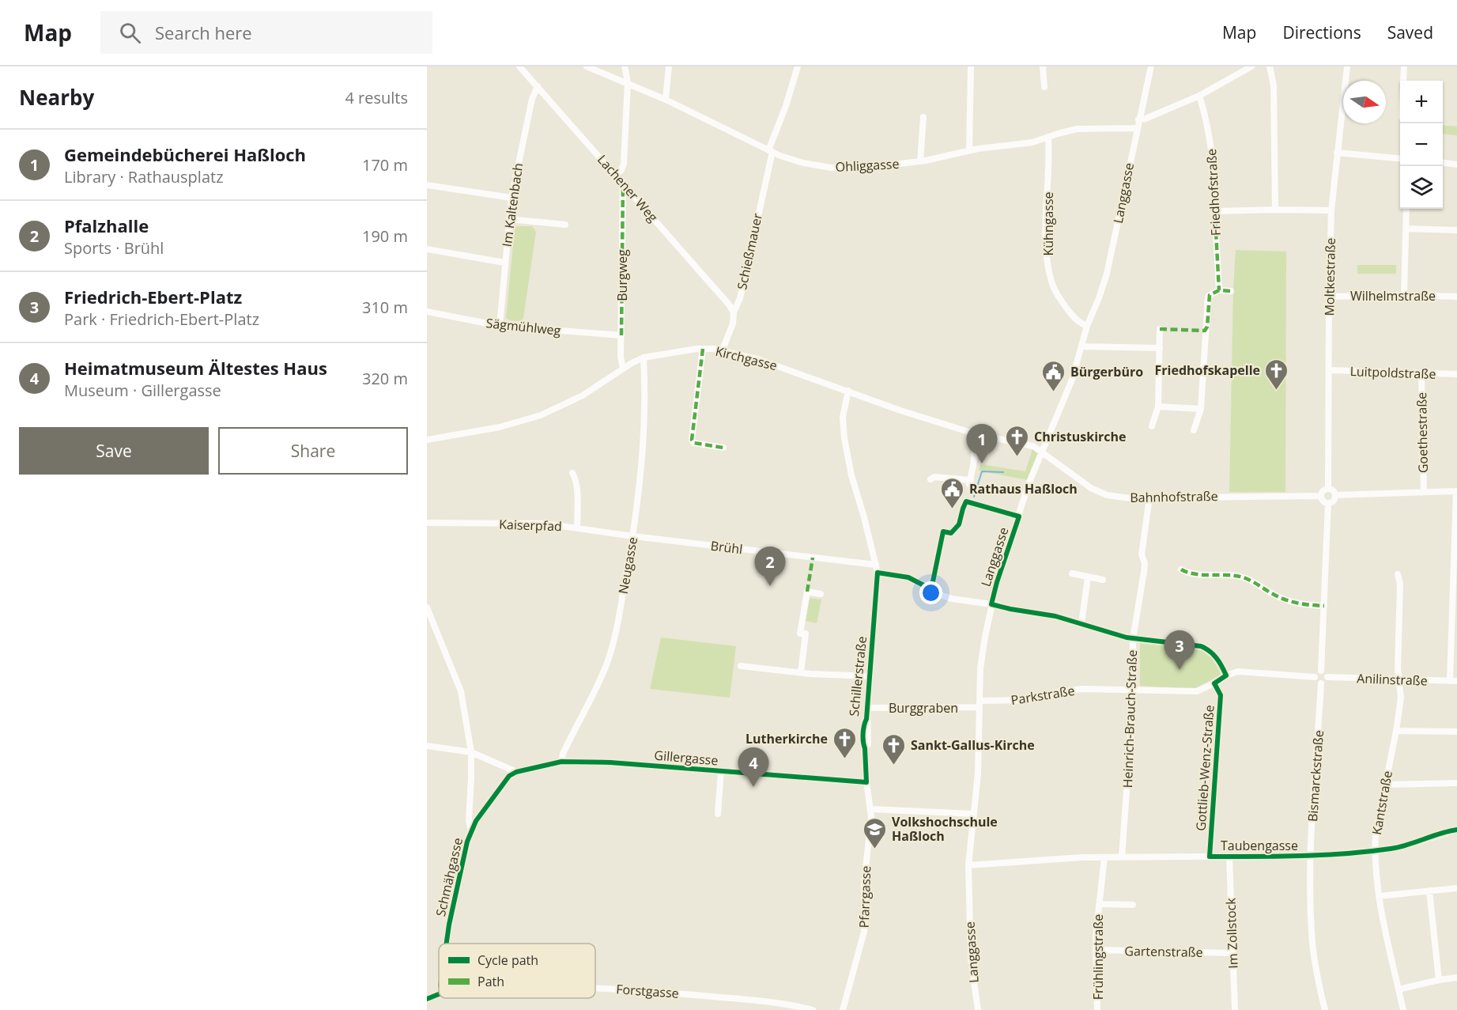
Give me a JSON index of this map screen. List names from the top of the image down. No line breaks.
{"streets":{"street":["Ohliggasse","Lachener Weg","Friedhofstraße","Langgasse","Im Kaltenbach","Kühngasse","Schießmauer","Burgweg","Moltkestraße","Wilhelmstraße","Sägmühlweg","Kirchgasse","Luitpoldstraße","Goethestraße","Bahnhofstraße","Kaiserpfad","Brühl","Neugasse","Schillerstraße","Anilinstraße","Parkstraße","Burggraben","Heinrich-Brauch-Straße","Gillergasse","Gottlieb-Wenz-Straße","Bismarckstraße","Kantstraße","Taubengasse","Schmähgasse","Pfarrgasse","Im Zollstock","Gartenstraße","Frühlingstraße","Forstgasse"]},"crossings":[["Ohliggasse","Langgasse"],["Ohliggasse","Kühngasse"],["Ohliggasse","Schießmauer"],["Lachener Weg","Im Kaltenbach"],["Lachener Weg","Schießmauer"],["Lachener Weg","Burgweg"],["Langgasse","Kühngasse"],["Langgasse","Kirchgasse"],["Langgasse","Bahnhofstraße"],["Langgasse","Brühl"],["Langgasse","Parkstraße"],["Langgasse","Burggraben"],["Langgasse","Taubengasse"],["Im Kaltenbach","Sägmühlweg"],["Schießmauer","Kirchgasse"],["Burgweg","Sägmühlweg"],["Burgweg","Kirchgasse"],["Moltkestraße","Wilhelmstraße"],["Moltkestraße","Luitpoldstraße"],["Moltkestraße","Bahnhofstraße"],["Kirchgasse","Bahnhofstraße"],["Kirchgasse","Neugasse"],["Kirchgasse","Schillerstraße"],["Luitpoldstraße","Goethestraße"],["Bahnhofstraße","Heinrich-Brauch-Straße"],["Kaiserpfad","Brühl"],["Kaiserpfad","Neugasse"],["Brühl","Neugasse"],["Brühl","Schillerstraße"],["Neugasse","Gillergasse"],["Schillerstraße","Burggraben"],["Schillerstraße","Gillergasse"],["Schillerstraße","Pfarrgasse"],["Anilinstraße","Bismarckstraße"],["Anilinstraße","Kantstraße"],["Parkstraße","Burggraben"],["Parkstraße","Heinrich-Brauch-Straße"],["Parkstraße","Gottlieb-Wenz-Straße"],["Heinrich-Brauch-Straße","Taubengasse"],["Gillergasse","Pfarrgasse"],["Gottlieb-Wenz-Straße","Taubengasse"],["Bismarckstraße","Taubengasse"],["Kantstraße","Taubengasse"],["Taubengasse","Im Zollstock"],["Taubengasse","Frühlingstraße"],["Im Zollstock","Gartenstraße"],["Gartenstraße","Frühlingstraße"]],"places":{"church":["Friedhofskapelle","Christuskirche","Lutherkirche","Sankt-Gallus-Kirche"],"public building":["Bürgerbüro","Rathaus Haßloch"],"school or university":["Volkshochschule Haßloch"]},"legend":["Cycle path","Path"],"north":"right","page":{"header":"Map","search":"Search here","nav":["Map","Directions","Saved"],"heading":["Nearby","4 results"],"map_buttons":["+","−"],"list":[{"mark":"1","name":"Gemeindebücherei Haßloch","note":"Library · Rathausplatz","value":"170 m"},{"mark":"2","name":"Pfalzhalle","note":"Sports · Brühl","value":"190 m"},{"mark":"3","name":"Friedrich-Ebert-Platz","note":"Park · Friedrich-Ebert-Platz","value":"310 m"},{"mark":"4","name":"Heimatmuseum Ältestes Haus","note":"Museum · Gillergasse","value":"320 m"}],"buttons":["Save","Share"],"pins":["1","2","3","4"]}}
